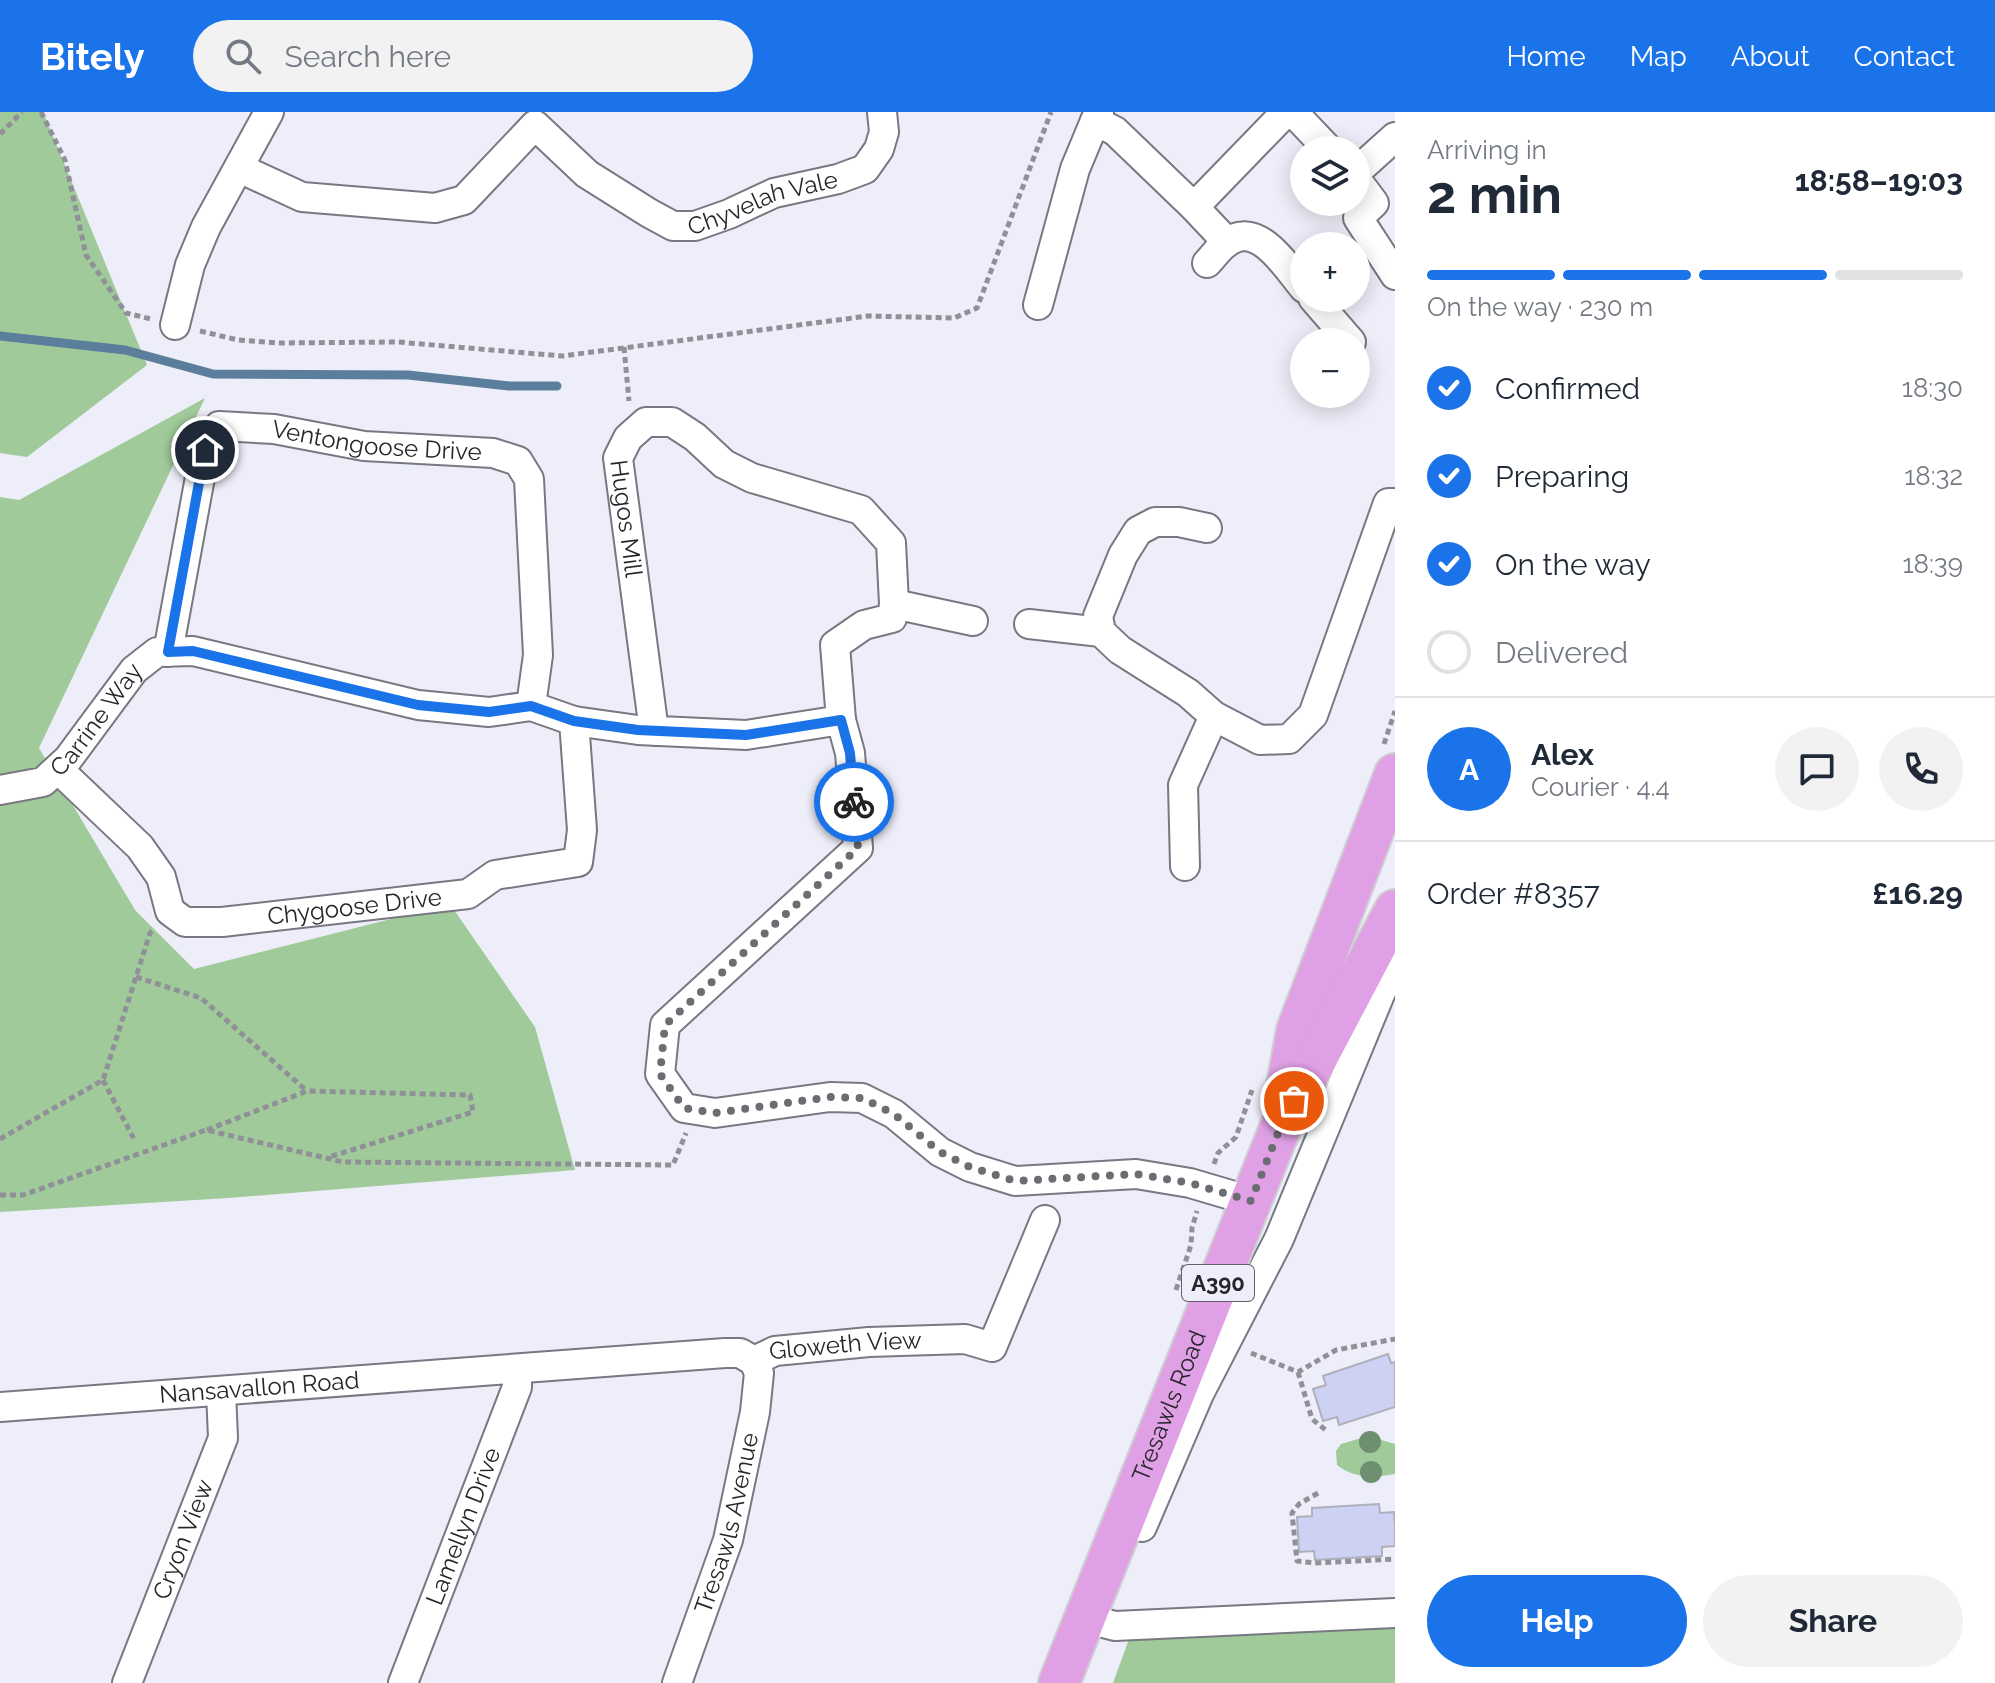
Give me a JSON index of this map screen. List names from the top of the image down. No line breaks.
{"streets":{"highway":["A390","Tresawls Road"],"street":["Chyvelah Vale","Ventongoose Drive","Hugos Mill","Carrine Way","Chygoose Drive","Gloweth View","Nansavallon Road","Tresawls Avenue","Lamellyn Drive","Cryon View"]},"crossings":[["Ventongoose Drive","Carrine Way"],["Hugos Mill","Carrine Way"],["Carrine Way","Chygoose Drive"],["Gloweth View","Nansavallon Road"],["Gloweth View","Tresawls Avenue"],["Gloweth View","Lamellyn Drive"],["Nansavallon Road","Lamellyn Drive"],["Nansavallon Road","Cryon View"]],"page":{"header":"Bitely","search":"Search here","nav":["Home","Map","About","Contact"],"heading":["2 min","Arriving in","18:58–19:03"],"panel":["Alex","Courier · 4.4","Order #8357","£16.29"],"map_buttons":["+","−"],"bar":"On the way · 230 m","list":[["Confirmed","18:30"],["Preparing","18:32"],["On the way","18:39"],"Delivered"],"round":"A","buttons":["Help","Share"]}}
